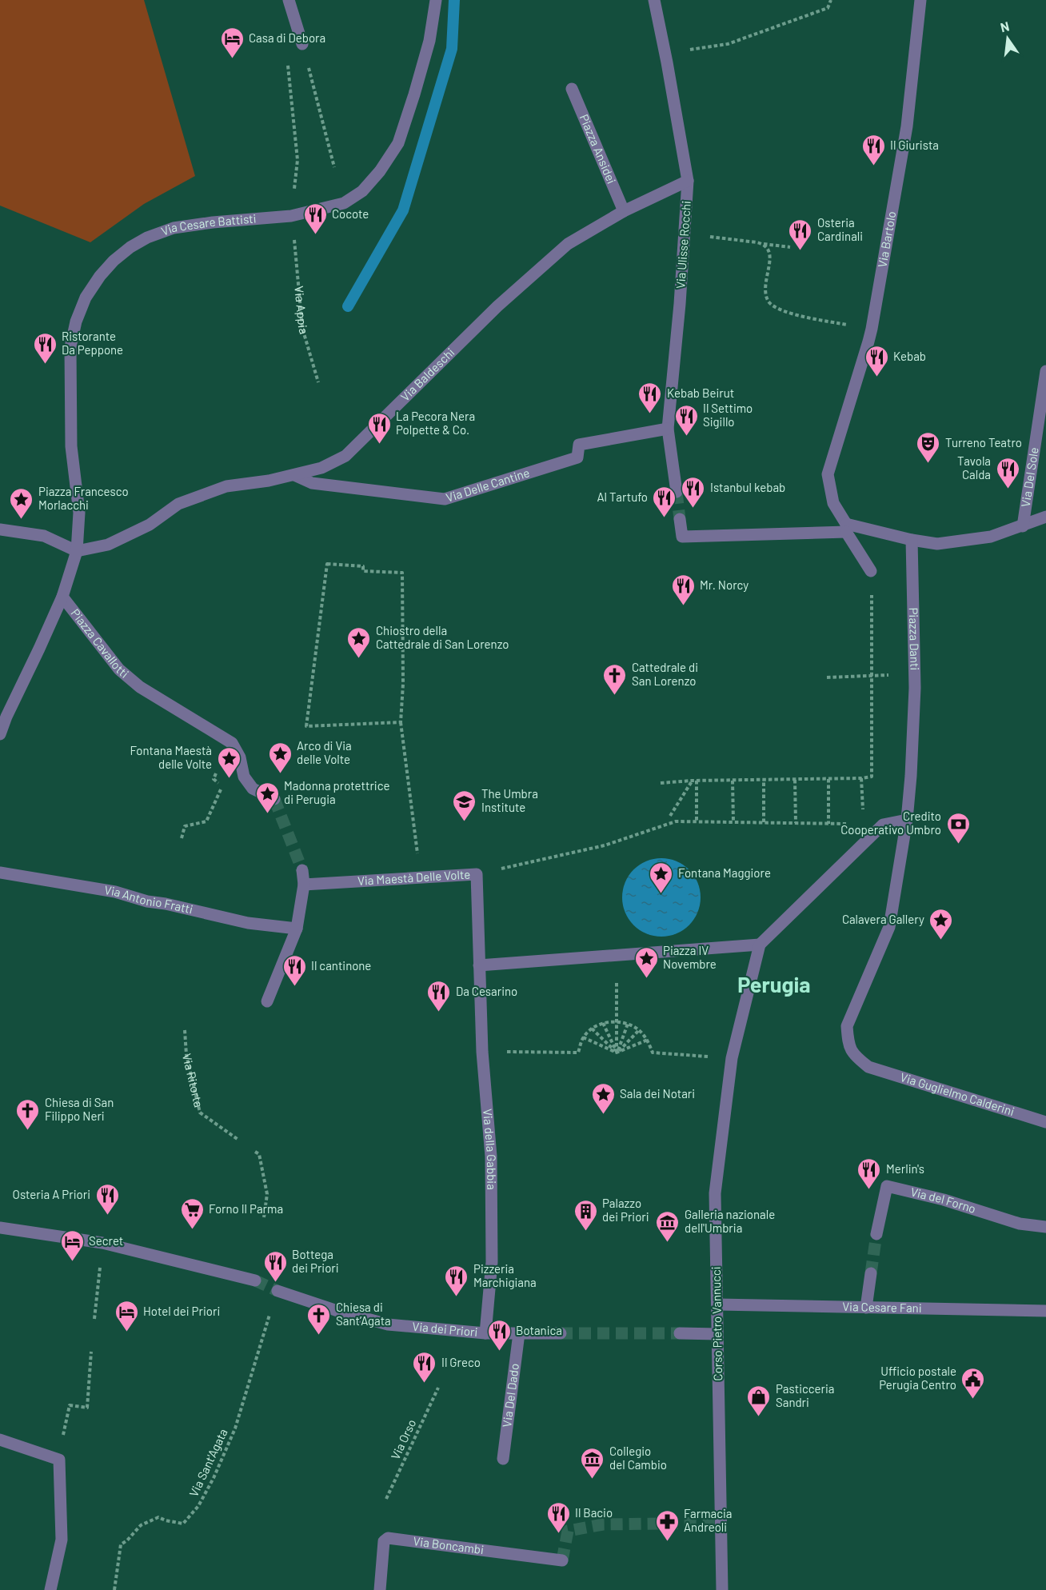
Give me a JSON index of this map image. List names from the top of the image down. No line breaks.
{"streets":{"street":["Piazza Ansidei","Via Cesare Battisti","Via Bartolo","Via Ulisse Rocchi","Via Baldeschi","Via Del Sole","Via Delle Cantine","Piazza Danti","Piazza Cavallotti","Via Maestà Delle Volte","Via Antonio Fratti","Via Guglielmo Calderini","Via della Gabbia","Via del Forno","Via Cesare Fani","Corso Pietro Vannucci","Via dei Priori","Via Del Dado","Via Boncambi"],"path":["Via Appia","Via Ritorta","Via Orso","Via Sant'Agata"]},"crossings":[["Piazza Ansidei","Via Baldeschi"],["Via Cesare Battisti","Via Baldeschi"],["Via Cesare Battisti","Piazza Cavallotti"],["Via Ulisse Rocchi","Via Baldeschi"],["Via Ulisse Rocchi","Via Delle Cantine"],["Via Baldeschi","Via Delle Cantine"],["Piazza Danti","Via Guglielmo Calderini"],["Via Maestà Delle Volte","Via della Gabbia"],["Via della Gabbia","Via dei Priori"],["Via Cesare Fani","Corso Pietro Vannucci"],["Via dei Priori","Via Del Dado"],["Via dei Priori","Via Sant'Agata"]],"districts":["Perugia"],"places":{"hotel":["Casa di Debora","Secret","Hotel dei Priori"],"restaurant":["Il Giurista","Cocote","Osteria Cardinali","Ristorante Da Peppone","Kebab","Kebab Beirut","Il Settimo Sigillo","La Pecora Nera Polpette & Co.","Tavola Calda","Istanbul kebab","Al Tartufo","Mr. Norcy","Il cantinone","Da Cesarino","Merlin's","Osteria A Priori","Bottega dei Priori","Pizzeria Marchigiana","Botanica","Il Greco","Il Bacio"],"theatre":["Turreno Teatro"],"place":["Piazza Francesco Morlacchi","Chiostro della Cattedrale di San Lorenzo","Arco di Via delle Volte","Fontana Maestà delle Volte","Madonna protettrice di Perugia","Fontana Maggiore","Calavera Gallery","Piazza IV Novembre","Sala dei Notari"],"church":["Cattedrale di San Lorenzo","Chiesa di San Filippo Neri","Chiesa di Sant’Agata"],"school or university":["The Umbra Institute"],"bank":["Credito Cooperativo Umbro"],"supermarket":["Forno Il Parma"],"building":["Palazzo dei Priori"],"museum":["Galleria nazionale dell'Umbria","Collegio del Cambio"],"public building":["Ufficio postale Perugia Centro"],"shop":["Pasticceria Sandri"],"pharmacy":["Farmacia Andreoli"]},"north":"top"}
